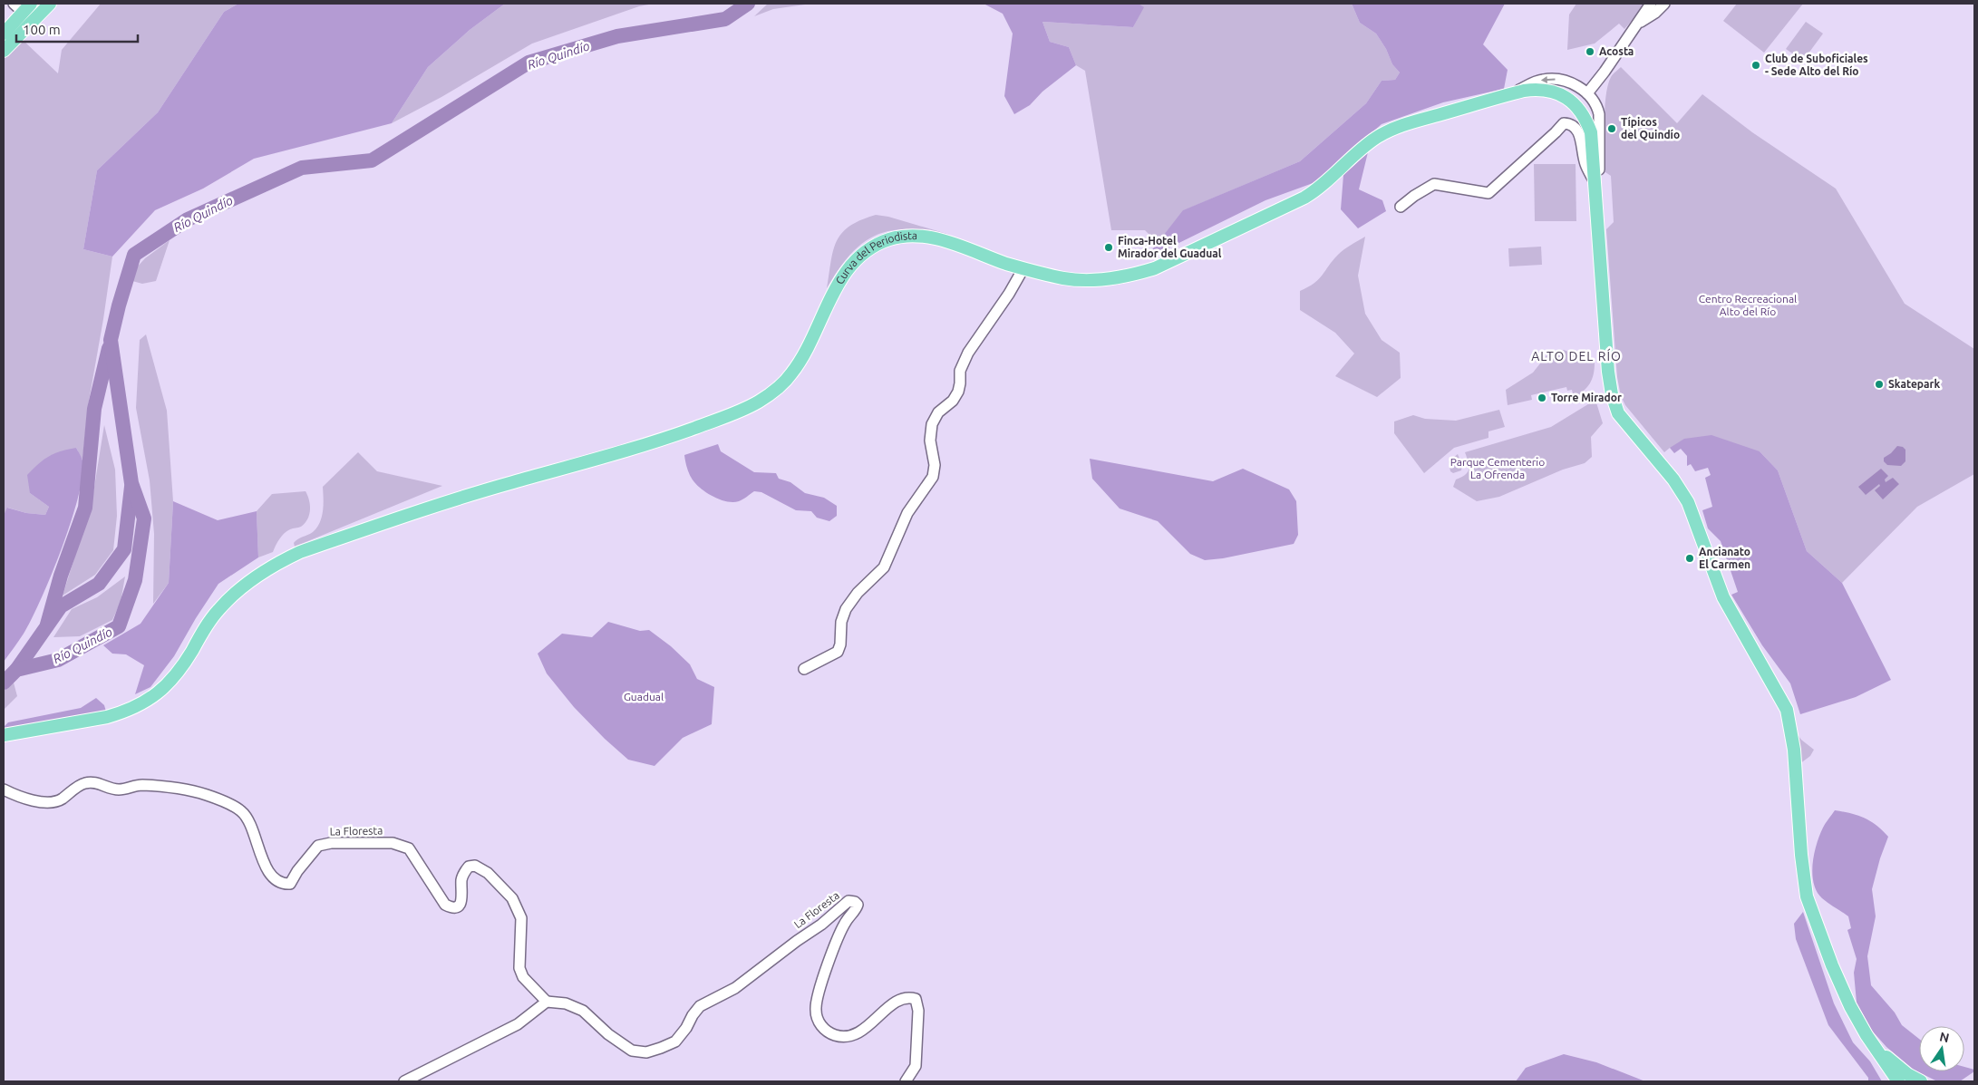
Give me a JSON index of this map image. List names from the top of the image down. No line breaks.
{"streets":{"main road":["Curva del Periodista"],"street":["La Floresta"]},"districts":["ALTO DEL RÍO"],"water":["Río Quindío"],"parks":["Centro Recreacional Alto del Río","Parque Cementerio La Ofrenda","Guadual"],"places":["Acosta","Club de Suboficiales - Sede Alto del Río","Típicos del Quindío","Finca-Hotel Mirador del Guadual","Skatepark","Torre Mirador","Ancianato El Carmen"],"scale_bar":"100 m","north":"top"}
